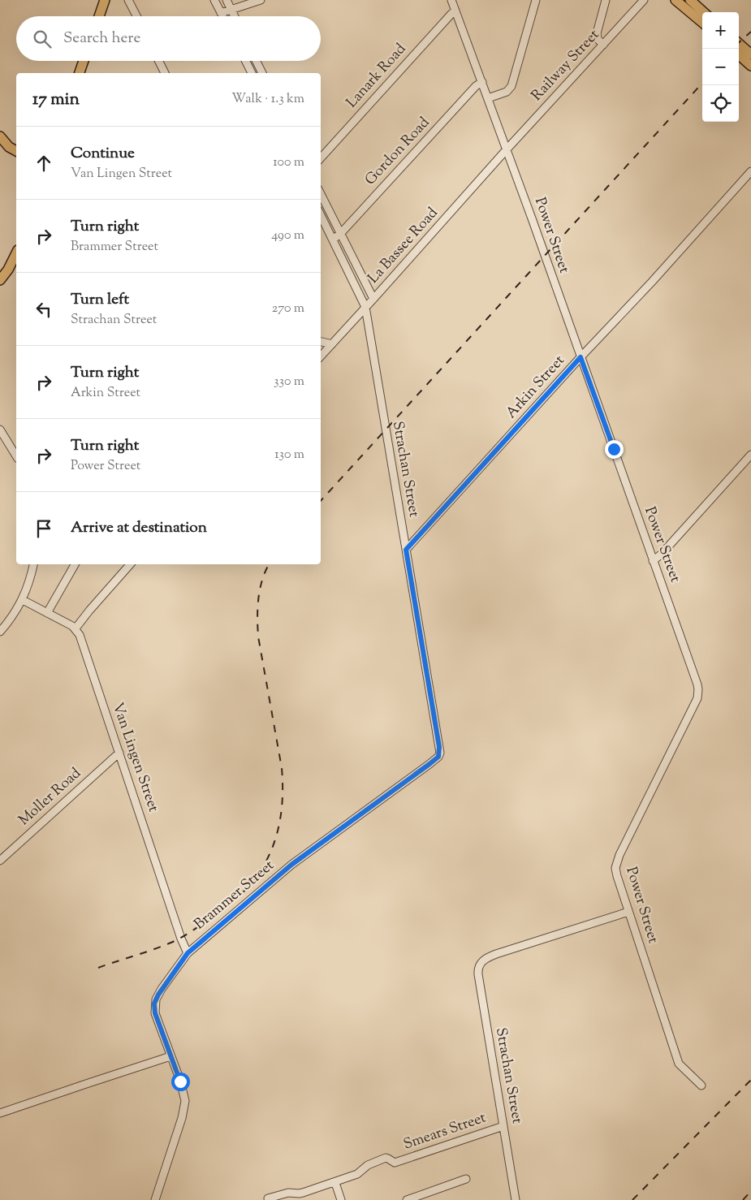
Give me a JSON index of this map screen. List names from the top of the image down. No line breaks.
{"streets":{"street":["Railway Street","Lanark Road","Gordon Road","Power Street","La Bassee Road","Arkin Street","Strachan Street","Van Lingen Street","Moller Road","Brammer Street","Smears Street"]},"crossings":[["Railway Street","Power Street"],["Railway Street","La Bassee Road"],["Lanark Road","Power Street"],["Gordon Road","Power Street"],["Gordon Road","Strachan Street"],["Power Street","La Bassee Road"],["Power Street","Arkin Street"],["Power Street","Strachan Street"],["La Bassee Road","Strachan Street"],["Arkin Street","Strachan Street"],["Strachan Street","Brammer Street"],["Strachan Street","Smears Street"],["Van Lingen Street","Moller Road"],["Van Lingen Street","Brammer Street"]],"page":{"map_buttons":["+","−"],"search":"Search here","heading":["17 min","Walk · 1.3 km"],"list":[["Continue","Van Lingen Street","100 m"],["Turn right","Brammer Street","490 m"],["Turn left","Strachan Street","270 m"],["Turn right","Arkin Street","330 m"],["Turn right","Power Street","130 m"],"Arrive at destination"]}}
